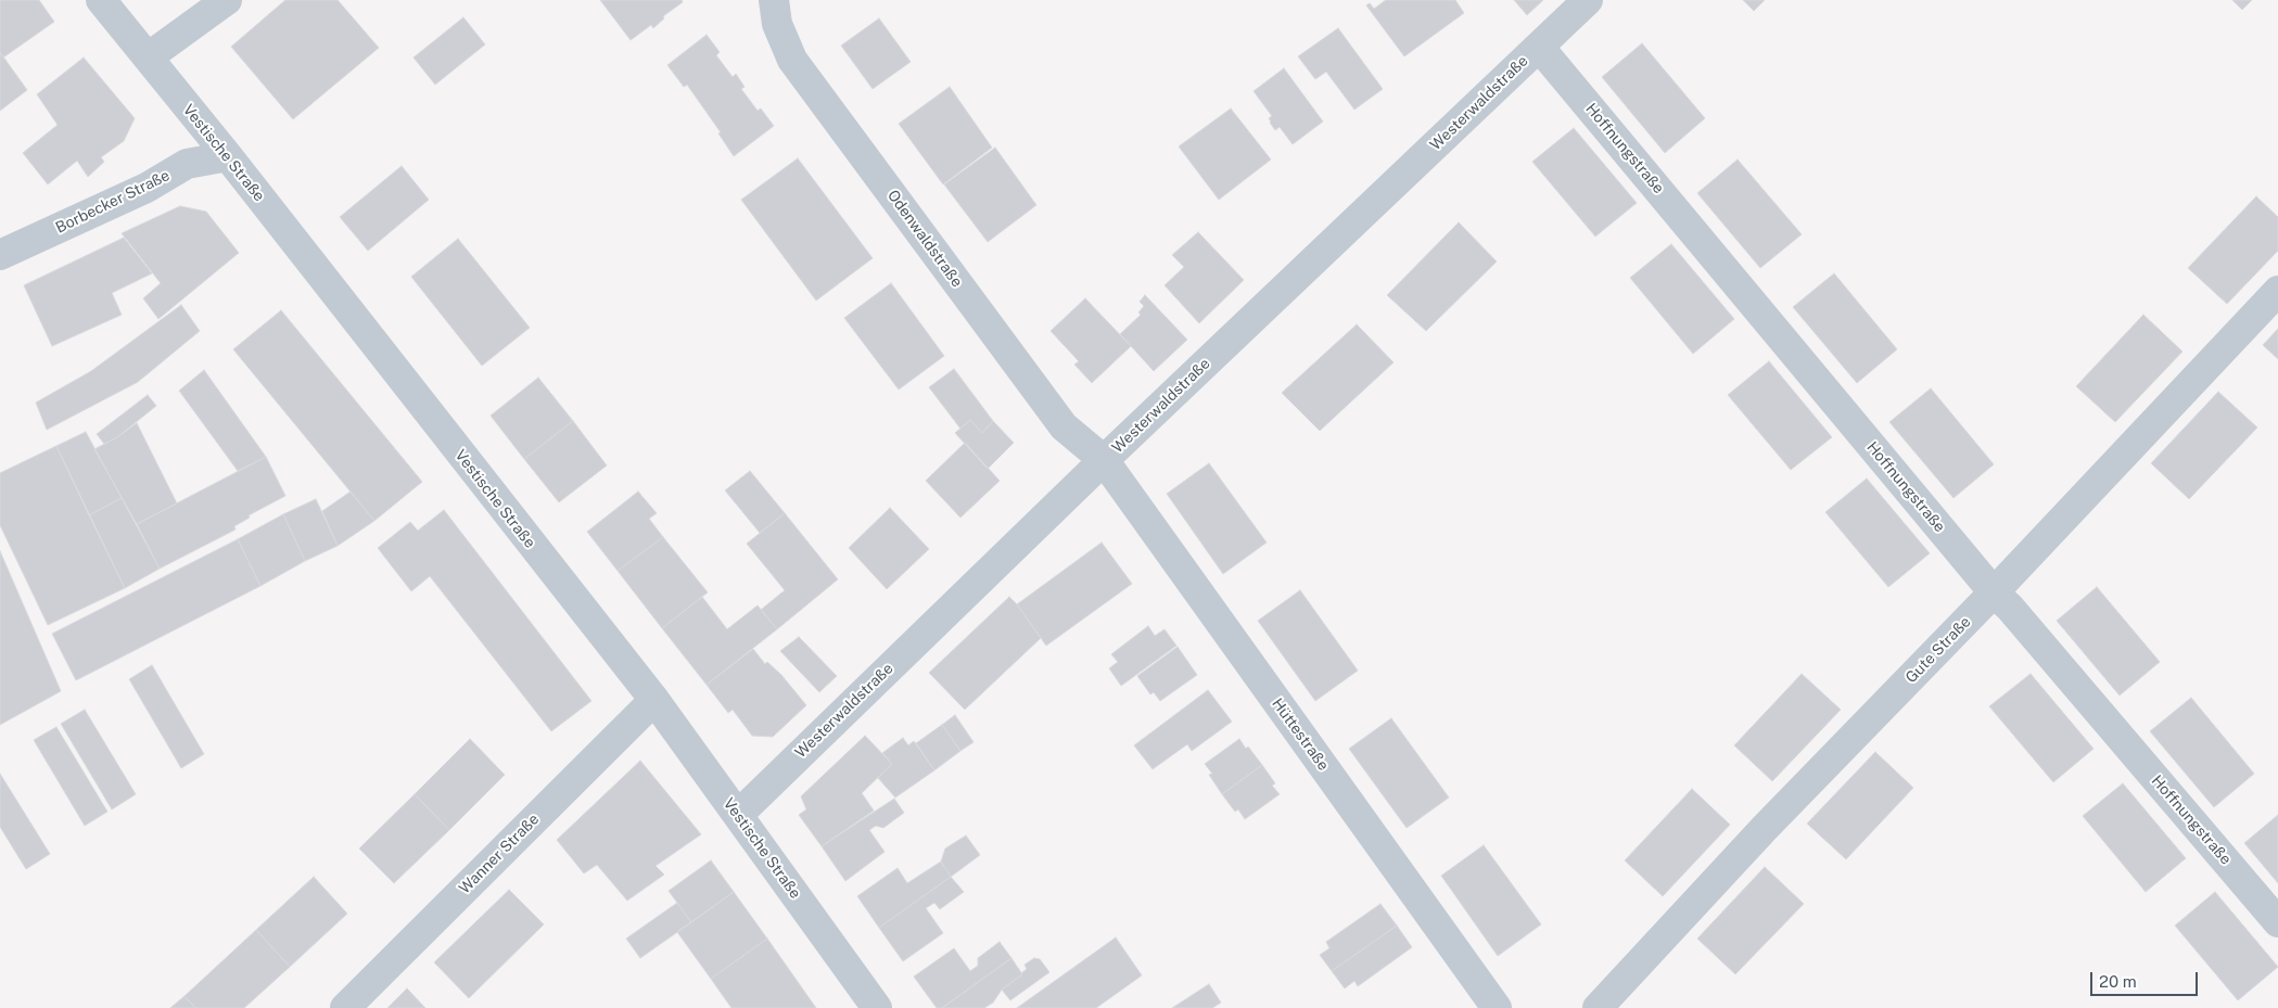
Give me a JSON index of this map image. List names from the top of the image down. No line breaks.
{"streets":{"street":["Westerwaldstraße","Hoffnungstraße","Vestische Straße","Borbecker Straße","Odenwaldstraße","Gute Straße","Hüttestraße","Wanner Straße"]},"crossings":[["Westerwaldstraße","Hoffnungstraße"],["Westerwaldstraße","Vestische Straße"],["Westerwaldstraße","Odenwaldstraße"],["Westerwaldstraße","Hüttestraße"],["Hoffnungstraße","Gute Straße"],["Vestische Straße","Borbecker Straße"],["Vestische Straße","Wanner Straße"],["Odenwaldstraße","Hüttestraße"]],"scale_bar":"20 m"}
